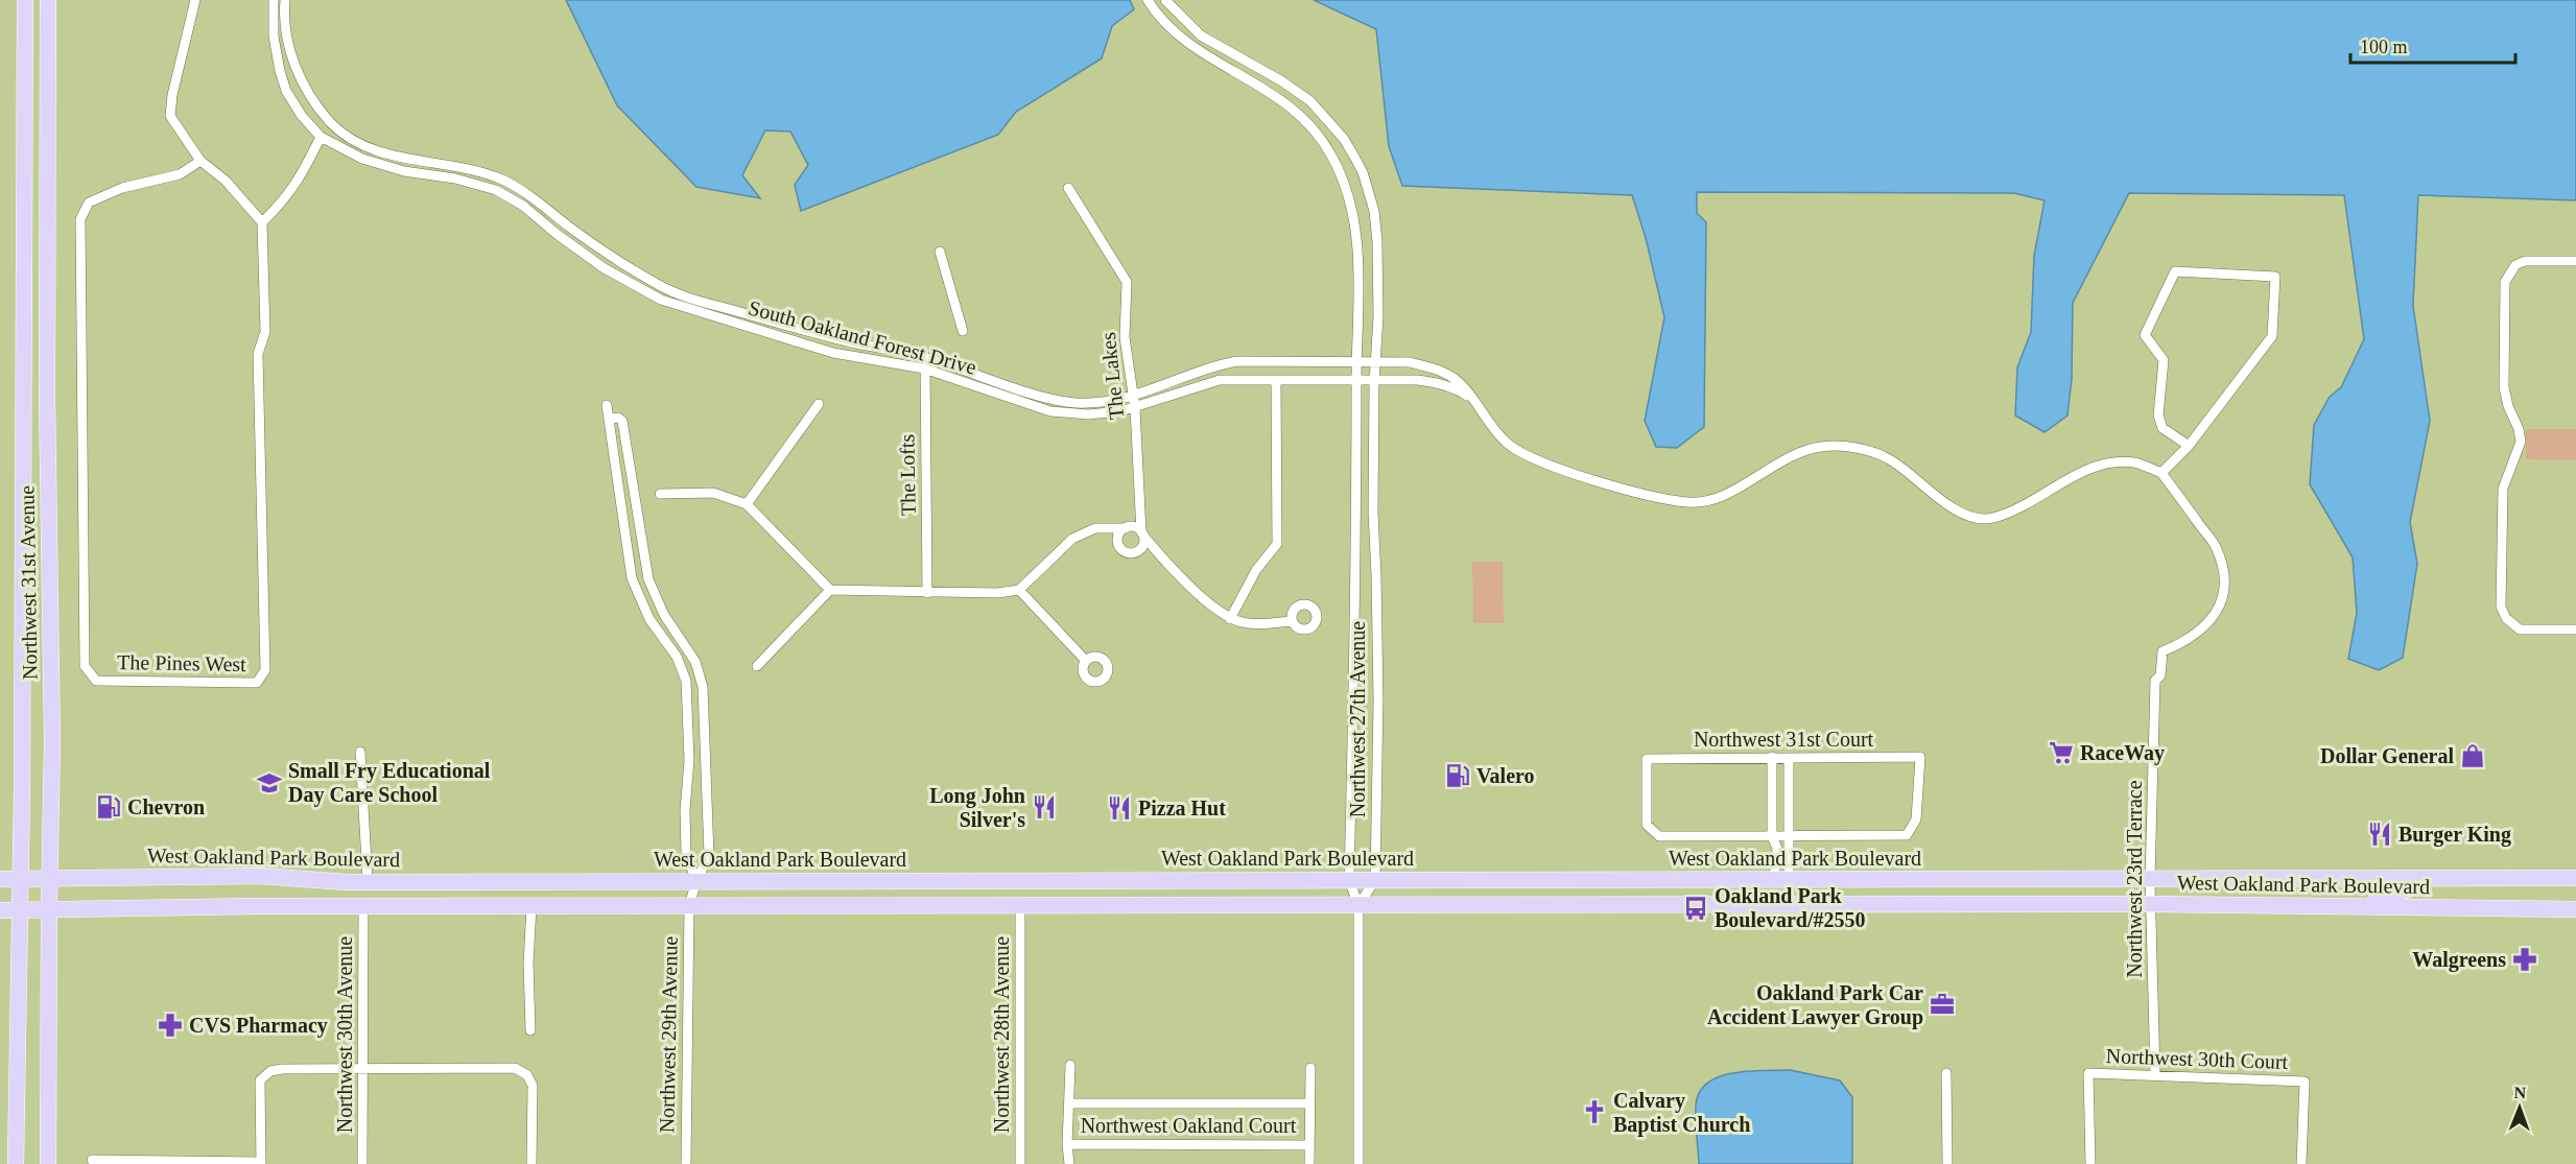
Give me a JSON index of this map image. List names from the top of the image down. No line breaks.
{"streets":{"main road":["Northwest 31st Avenue","West Oakland Park Boulevard"],"street":["South Oakland Forest Drive","The Lakes","The Lofts","The Pines West","Northwest 27th Avenue","Northwest 31st Court","Northwest 23rd Terrace","Northwest 30th Avenue","Northwest 29th Avenue","Northwest 28th Avenue","Northwest 30th Court","Northwest Oakland Court"]},"crossings":[["South Oakland Forest Drive","The Lakes"],["South Oakland Forest Drive","The Lofts"],["South Oakland Forest Drive","Northwest 27th Avenue"],["South Oakland Forest Drive","Northwest 23rd Terrace"],["Northwest 31st Avenue","West Oakland Park Boulevard"],["Northwest 27th Avenue","West Oakland Park Boulevard"],["West Oakland Park Boulevard","Northwest 23rd Terrace"],["West Oakland Park Boulevard","Northwest 30th Avenue"],["West Oakland Park Boulevard","Northwest 29th Avenue"],["West Oakland Park Boulevard","Northwest 28th Avenue"],["Northwest 23rd Terrace","Northwest 30th Court"]],"places":{"supermarket":["RaceWay"],"shop":["Dollar General"],"fuel station":["Valero","Chevron"],"school or university":["Small Fry Educational Day Care School"],"restaurant":["Long John Silver's","Pizza Hut","Burger King"],"bus stop":["Oakland Park Boulevard/#2550"],"pharmacy":["Walgreens","CVS Pharmacy"],"office":["Oakland Park Car Accident Lawyer Group"],"church":["Calvary Baptist Church"]},"scale_bar":"100 m","north":"top"}
